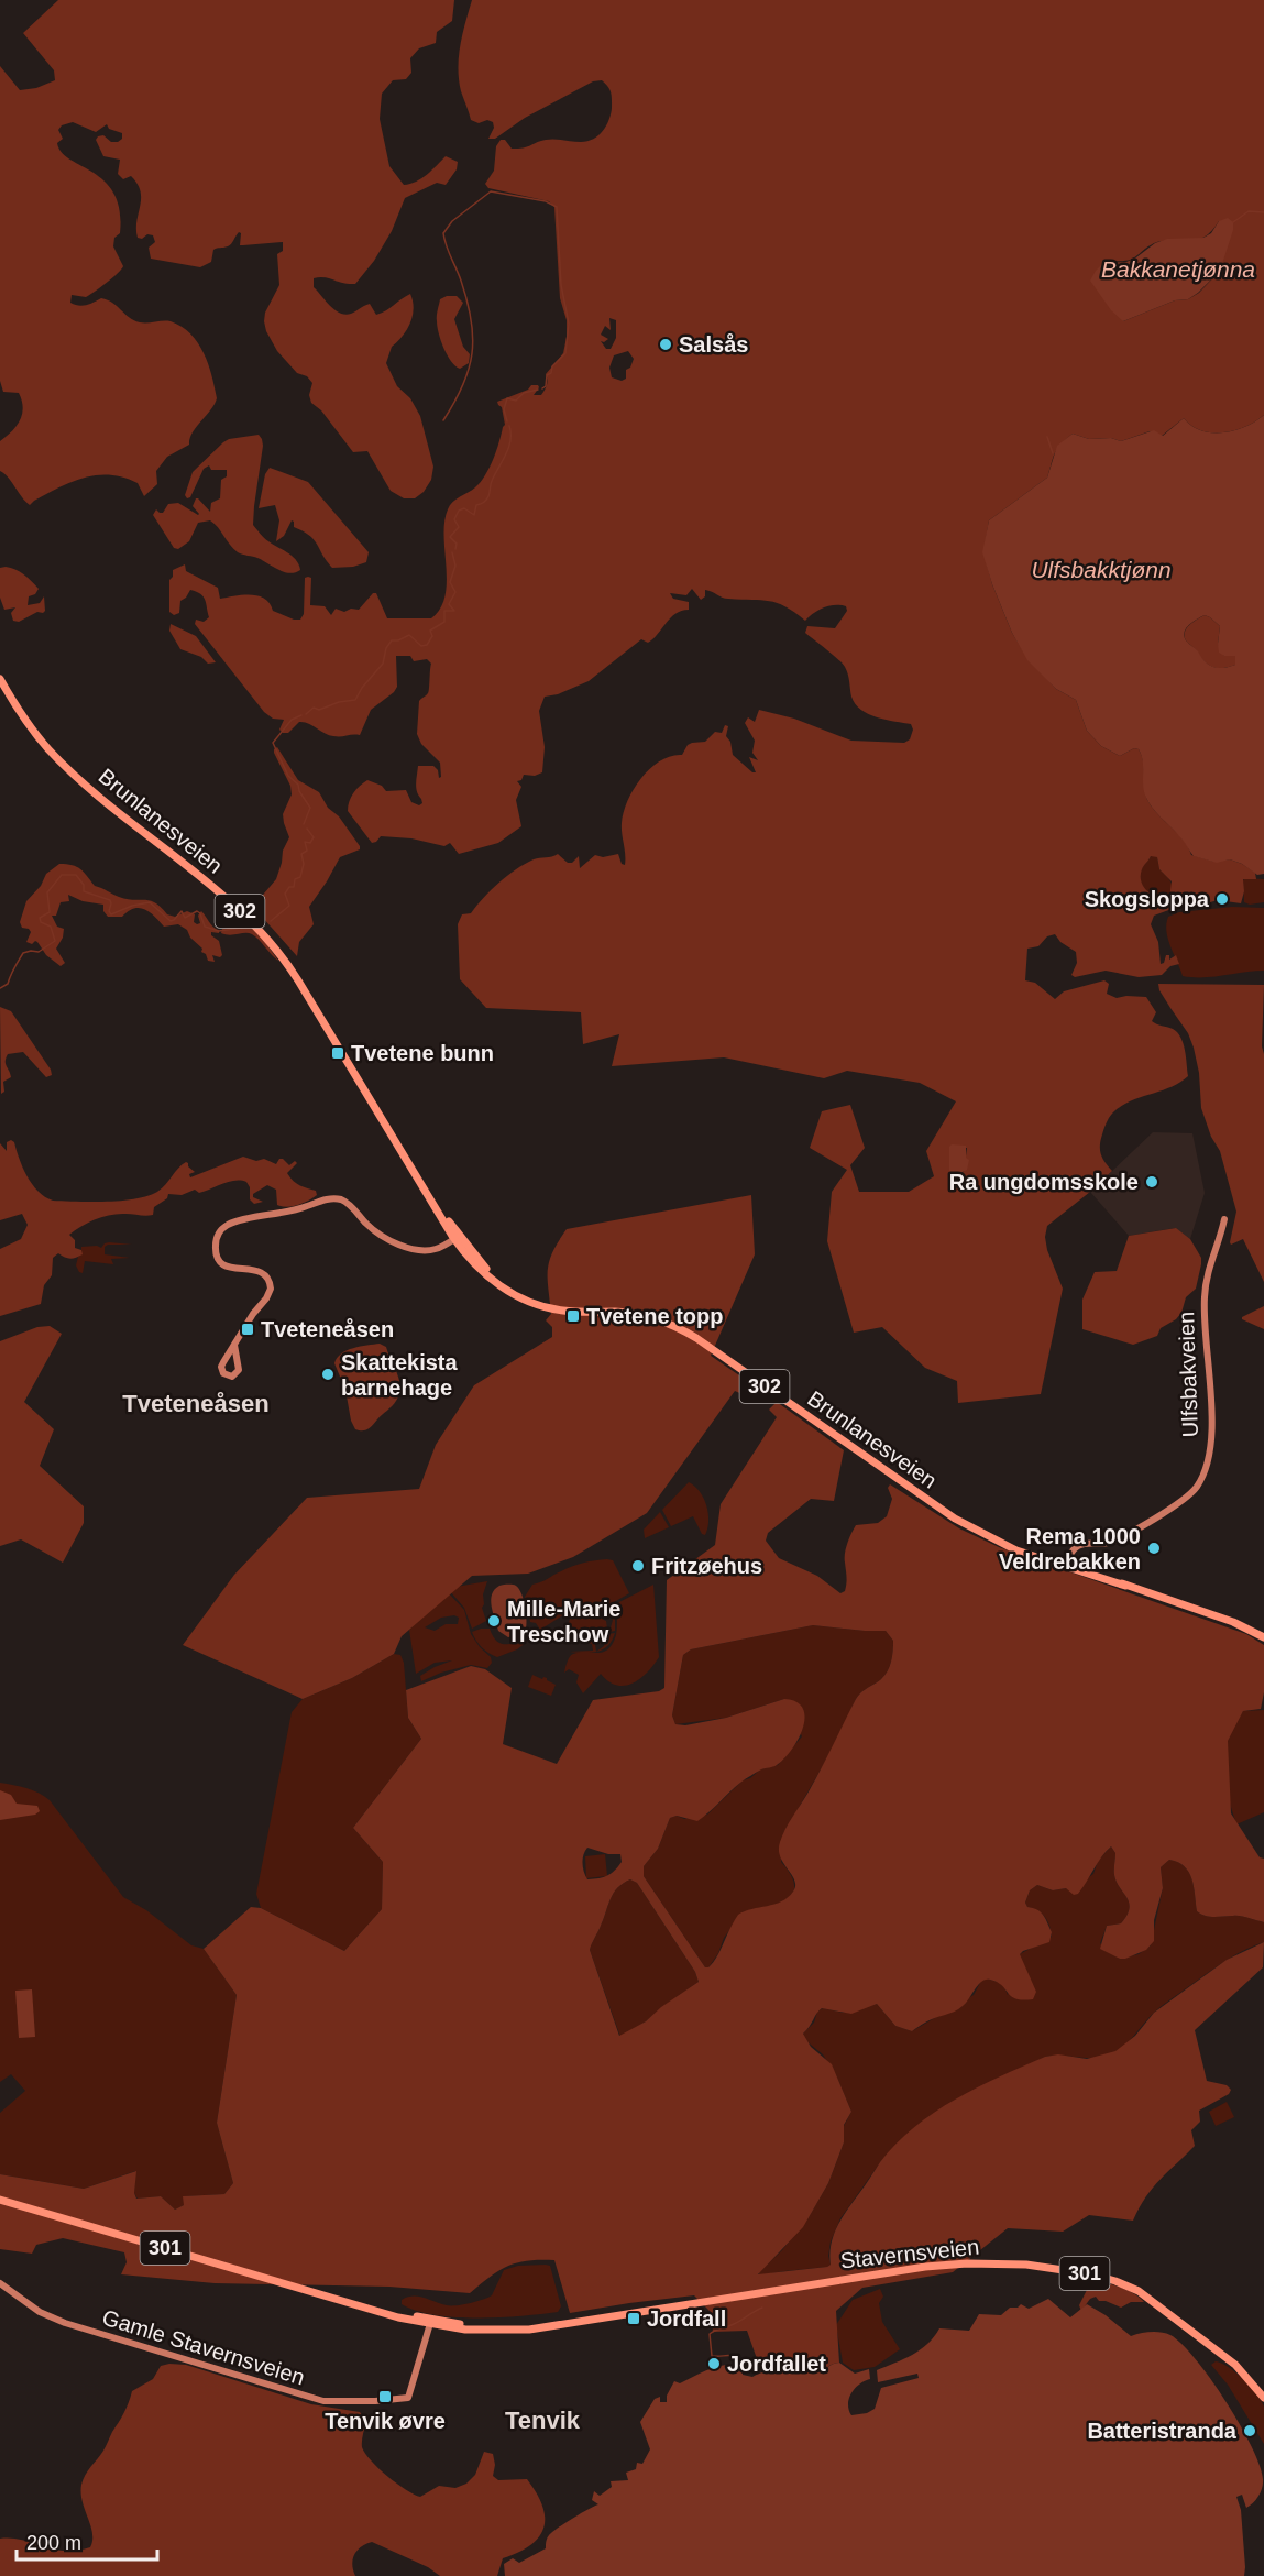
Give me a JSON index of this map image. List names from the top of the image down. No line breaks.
{"streets":{"main road":["Brunlanesveien","302","301","Stavernsveien"],"street":["Ulfsbakveien","Gamle Stavernsveien"]},"crossings":[["Brunlanesveien","Ulfsbakveien"],["Stavernsveien","Gamle Stavernsveien"]],"districts":["Tveteneåsen","Tenvik"],"water":["Bakkanetjønna","Ulfsbakktjønn"],"places":{"other":["Salsås","Skogsloppa","Ra ungdomsskole","Skattekista barnehage","Rema 1000 Veldrebakken","Fritzøehus","Mille-Marie Treschow","Jordfallet","Batteristranda"],"transit":["Tvetene bunn","Tvetene topp","Tveteneåsen","Jordfall","Tenvik øvre"]},"scale_bar":"200 m"}
